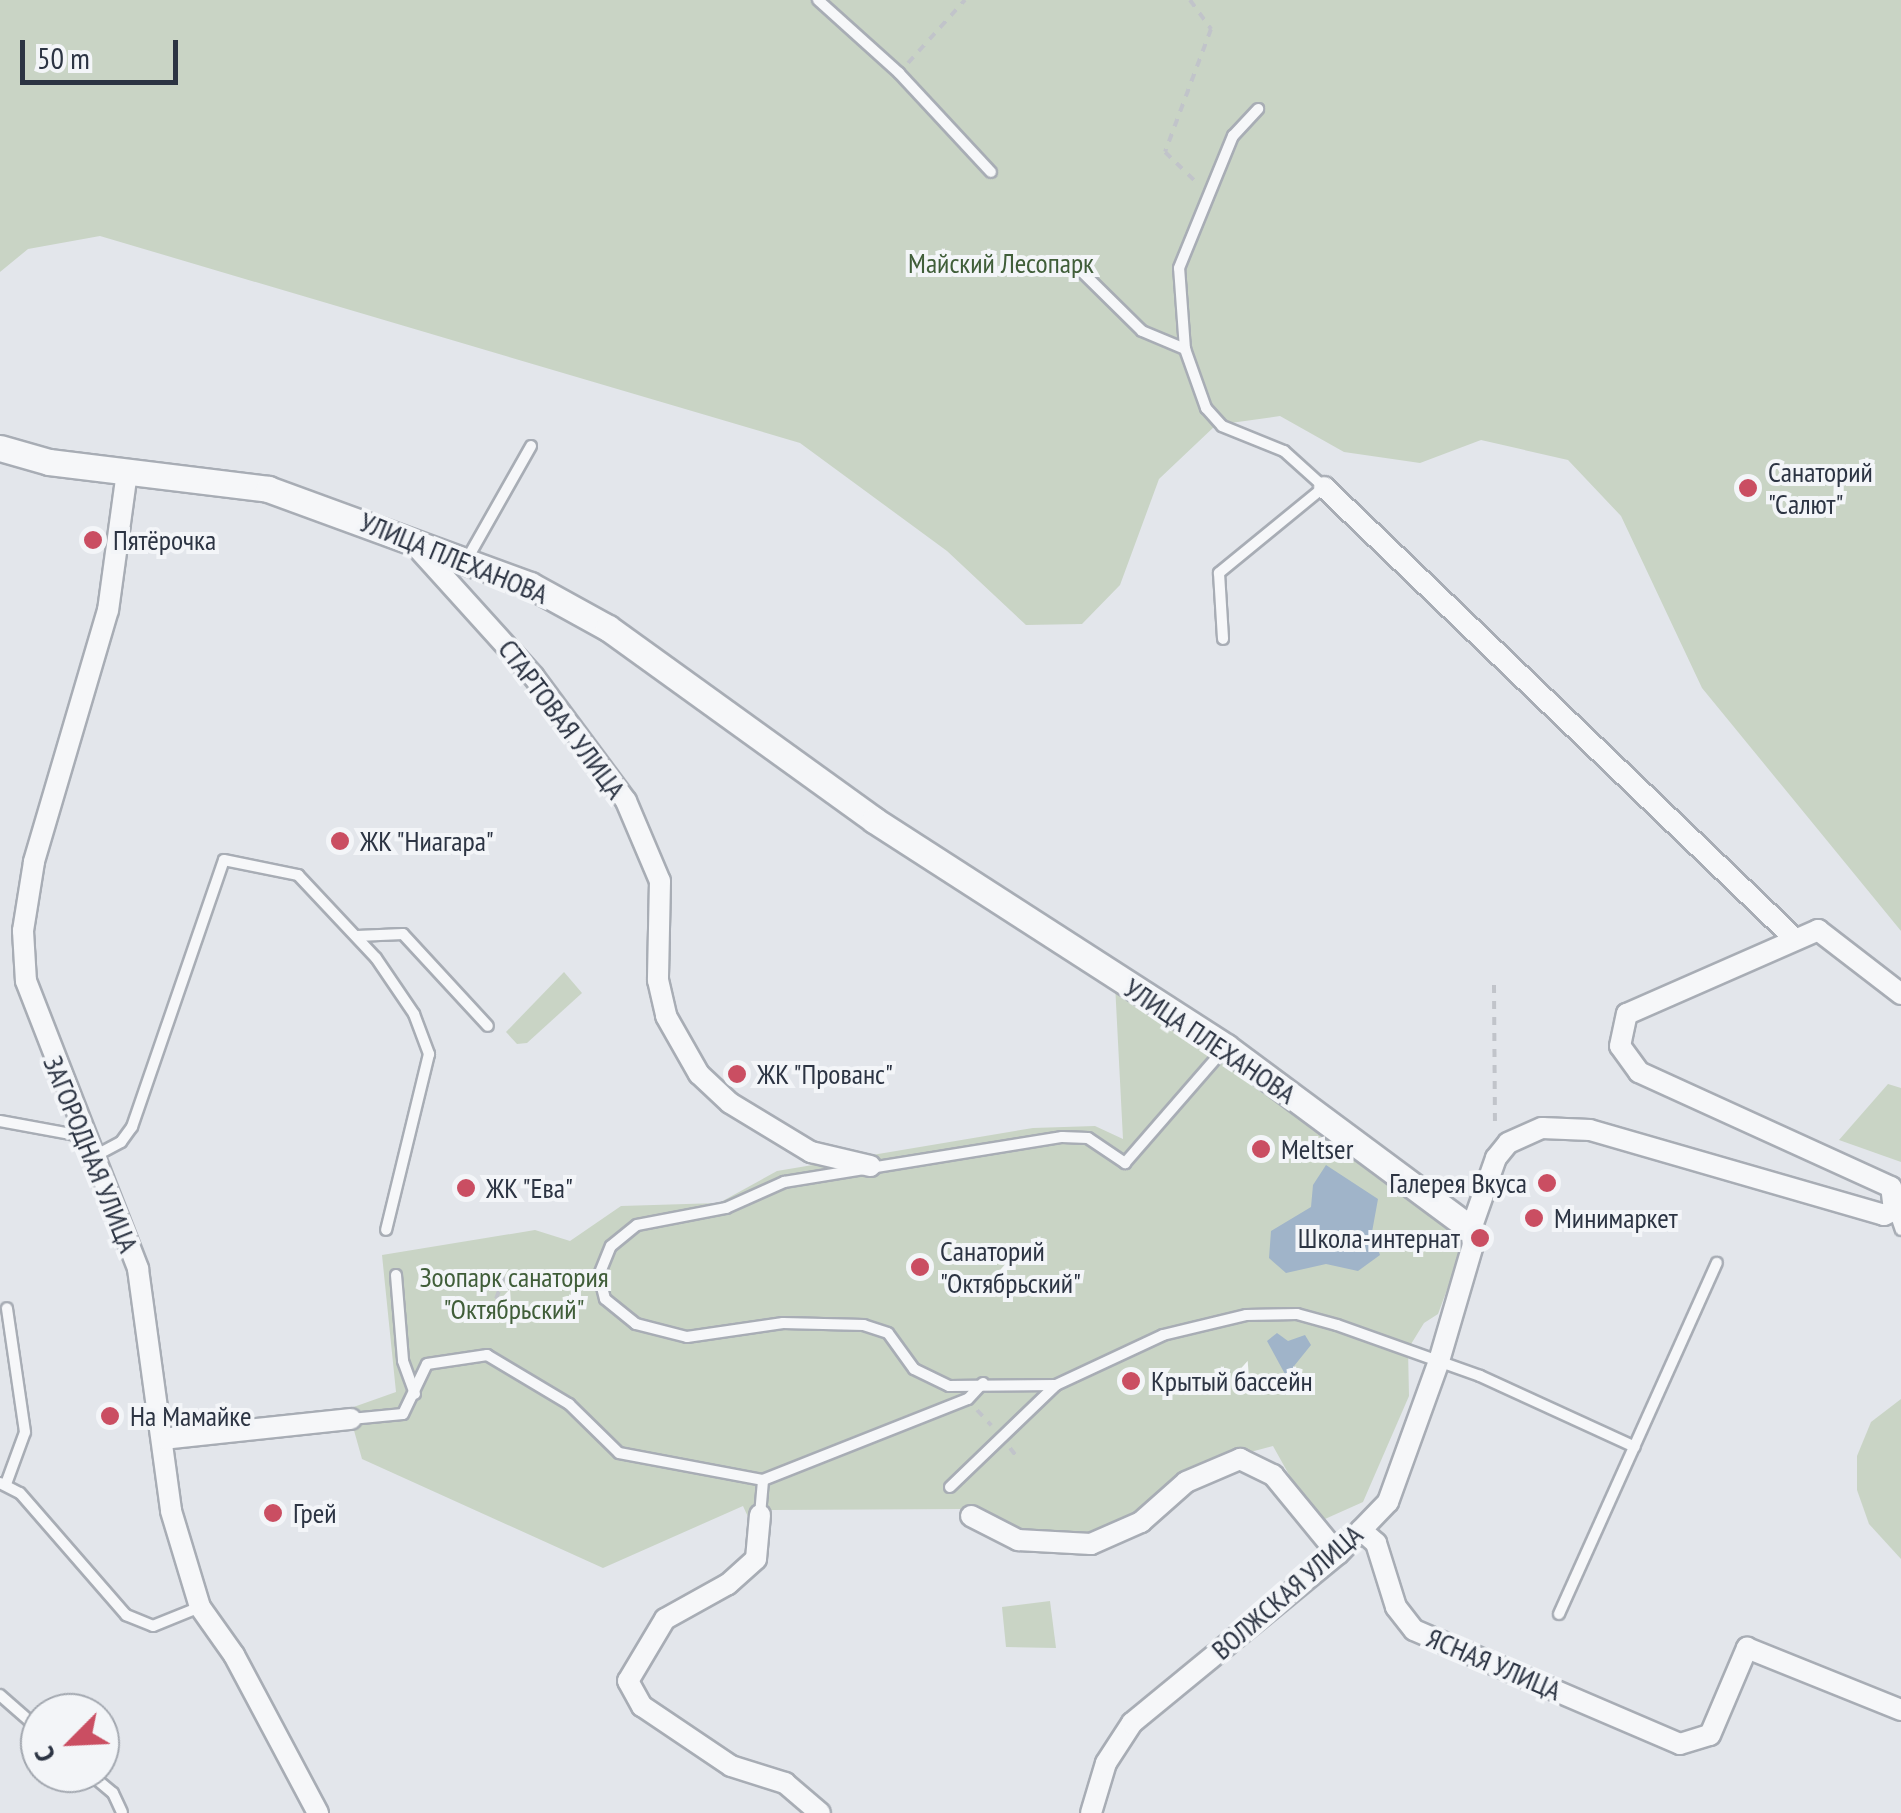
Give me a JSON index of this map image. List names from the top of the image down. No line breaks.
{"streets":{"street":["УЛИЦА ПЛЕХАНОВА","СТАРТОВАЯ УЛИЦА","ЗАГОРОДНАЯ УЛИЦА","ВОЛЖСКАЯ УЛИЦА","ЯСНАЯ УЛИЦА"]},"crossings":[["УЛИЦА ПЛЕХАНОВА","СТАРТОВАЯ УЛИЦА"],["УЛИЦА ПЛЕХАНОВА","ЗАГОРОДНАЯ УЛИЦА"],["УЛИЦА ПЛЕХАНОВА","ВОЛЖСКАЯ УЛИЦА"],["ВОЛЖСКАЯ УЛИЦА","ЯСНАЯ УЛИЦА"]],"parks":["Майский Лесопарк","Зоопарк санатория \"Октябрьский\""],"places":["Санаторий \"Салют\"","Пятёрочка","ЖК \"Ниагара\"","ЖК \"Прованс\"","Meltser","Галерея Вкуса","ЖК \"Ева\"","Минимаркет","Школа-интернат","Санаторий \"Октябрьский\"","Крытый бассейн","На Мамайке","Грей"],"scale_bar":"50 m","north":"bottom left"}
